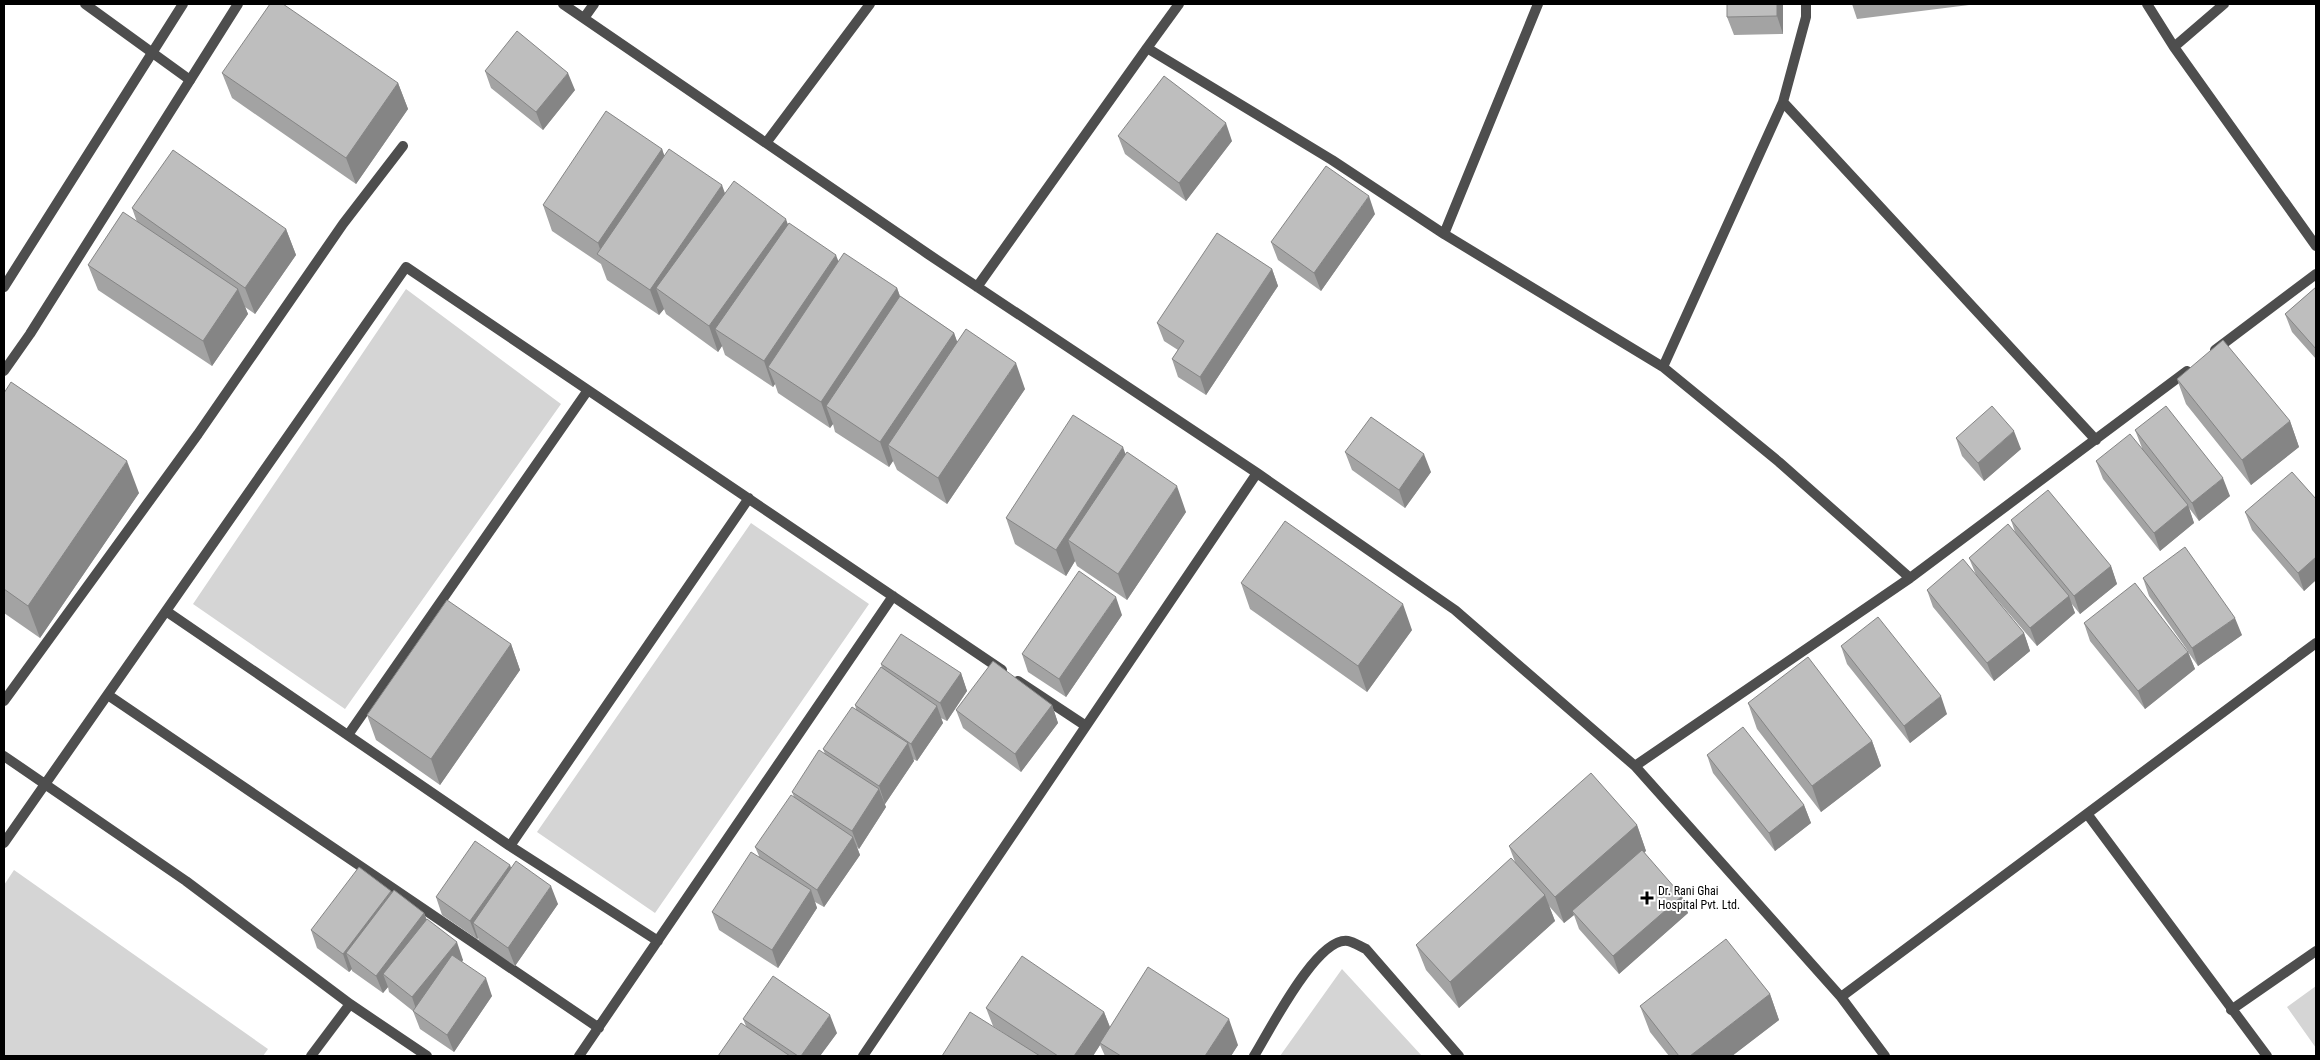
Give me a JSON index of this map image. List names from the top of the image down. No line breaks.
{"places":{"health":["Dr. Rani Ghai Hospital Pvt. Ltd."]}}
